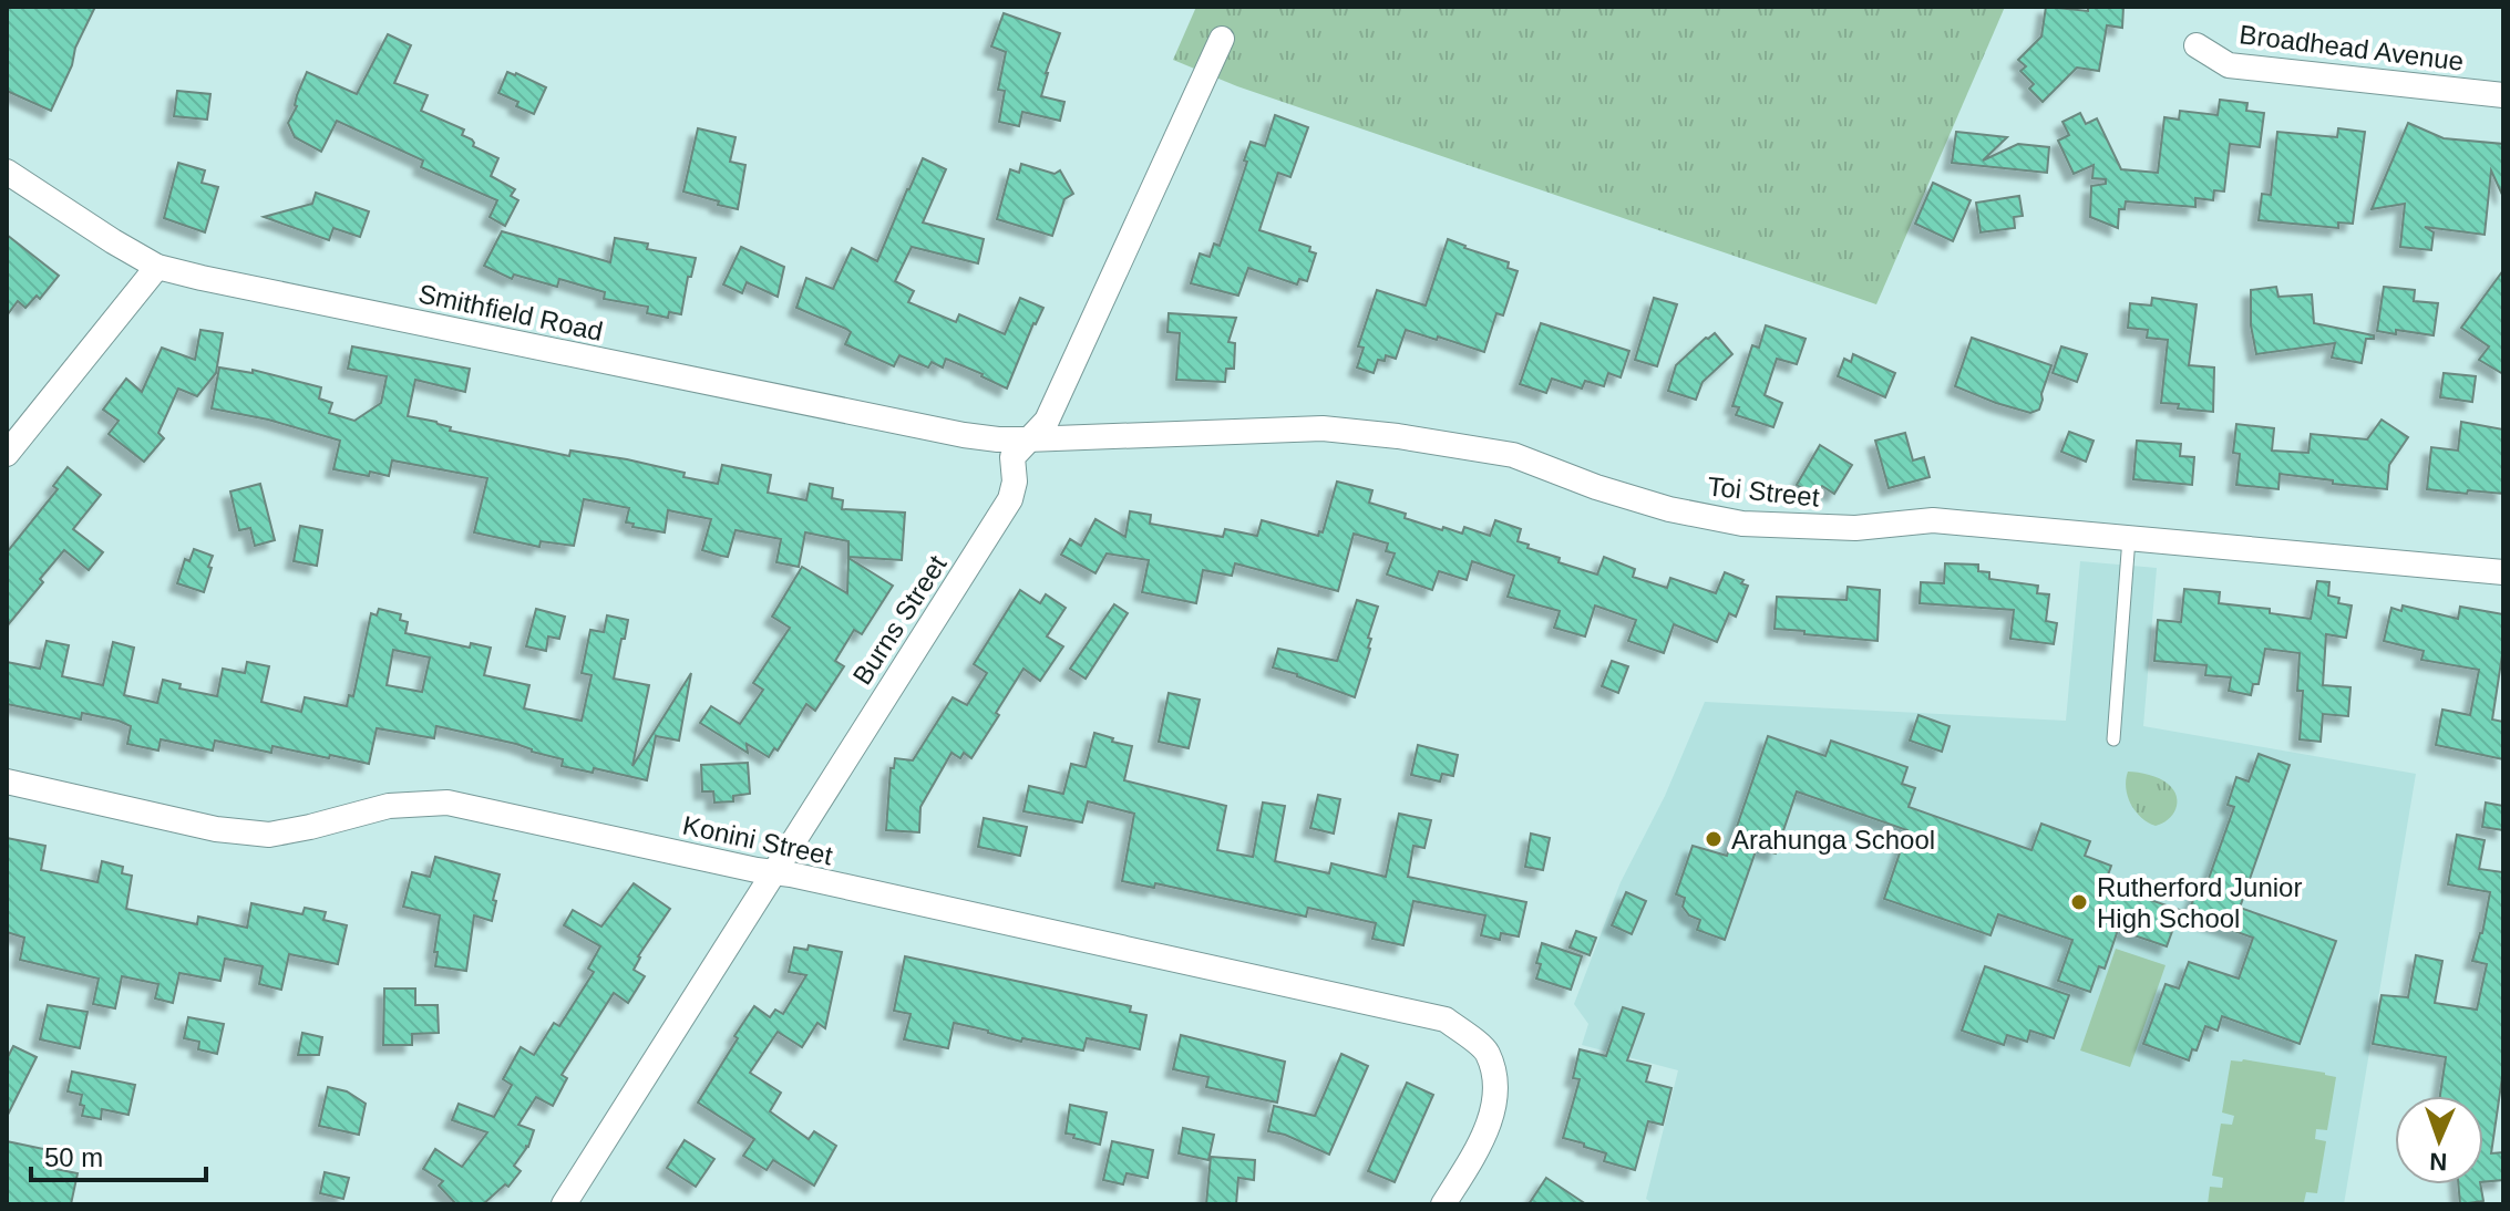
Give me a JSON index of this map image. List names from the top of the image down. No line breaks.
{"streets":{"street":["Broadhead Avenue","Smithfield Road","Toi Street","Burns Street","Konini Street"]},"crossings":[["Smithfield Road","Toi Street"],["Smithfield Road","Burns Street"],["Toi Street","Burns Street"],["Burns Street","Konini Street"]],"places":["Arahunga School","Rutherford Junior High School"],"scale_bar":"50 m","north":"bottom"}
